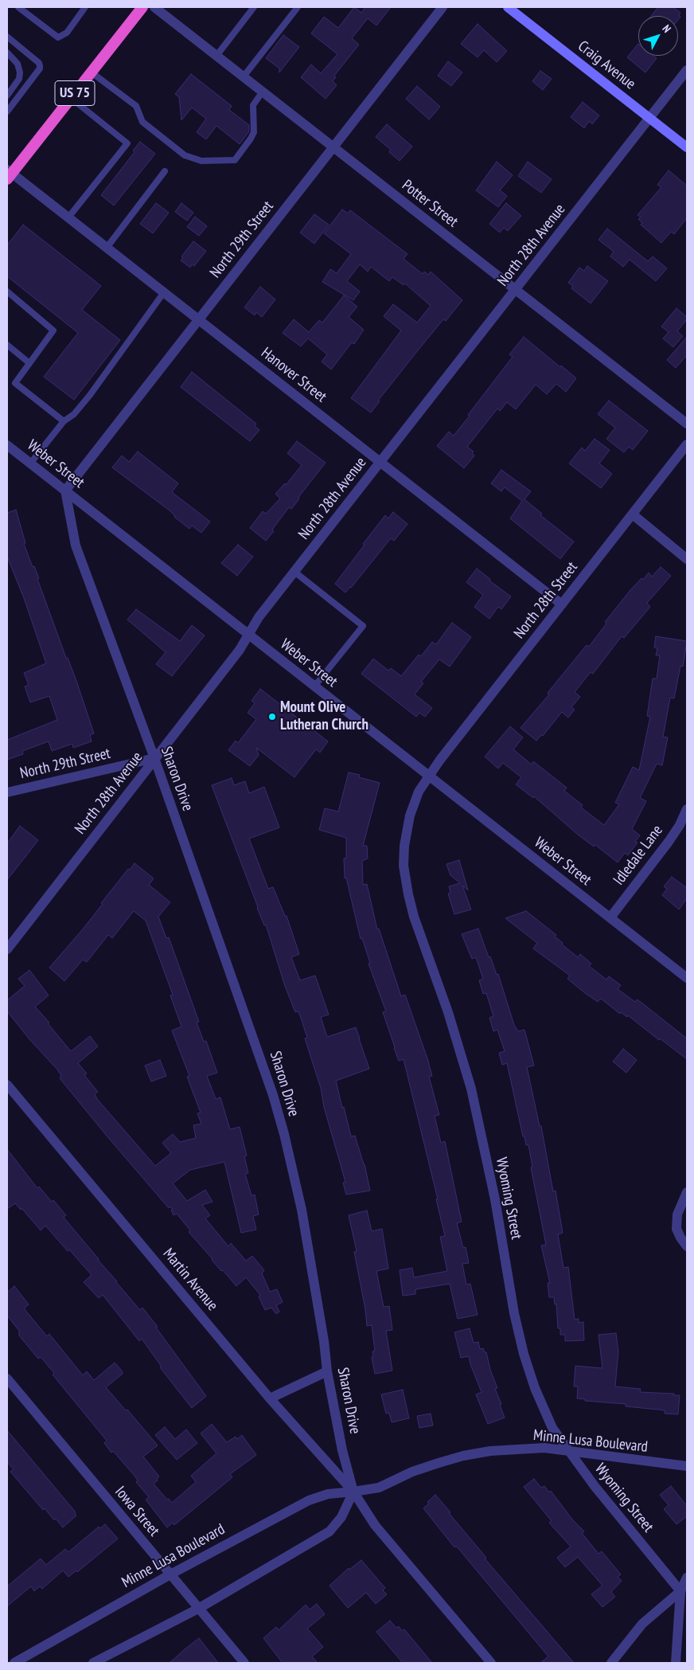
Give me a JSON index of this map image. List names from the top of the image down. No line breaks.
{"streets":{"highway":["US 75"],"main road":["Craig Avenue"],"street":["Potter Street","North 29th Street","North 28th Avenue","Hanover Street","Weber Street","North 28th Street","Sharon Drive","Idledale Lane","Wyoming Street","Martin Avenue","Minne Lusa Boulevard","Iowa Street"]},"crossings":[["Craig Avenue","North 28th Avenue"],["US 75","Hanover Street"],["Potter Street","North 29th Street"],["Potter Street","North 28th Avenue"],["North 29th Street","North 28th Avenue"],["North 29th Street","Hanover Street"],["North 29th Street","Weber Street"],["North 29th Street","Sharon Drive"],["North 28th Avenue","Hanover Street"],["North 28th Avenue","Weber Street"],["North 28th Avenue","Sharon Drive"],["Hanover Street","North 28th Street"],["Weber Street","North 28th Street"],["Weber Street","Sharon Drive"],["Weber Street","Idledale Lane"],["Weber Street","Wyoming Street"],["North 28th Street","Wyoming Street"],["Sharon Drive","Martin Avenue"],["Sharon Drive","Minne Lusa Boulevard"],["Wyoming Street","Minne Lusa Boulevard"],["Martin Avenue","Minne Lusa Boulevard"],["Minne Lusa Boulevard","Iowa Street"]],"places":["Mount Olive Lutheran Church"],"north":"top right"}
